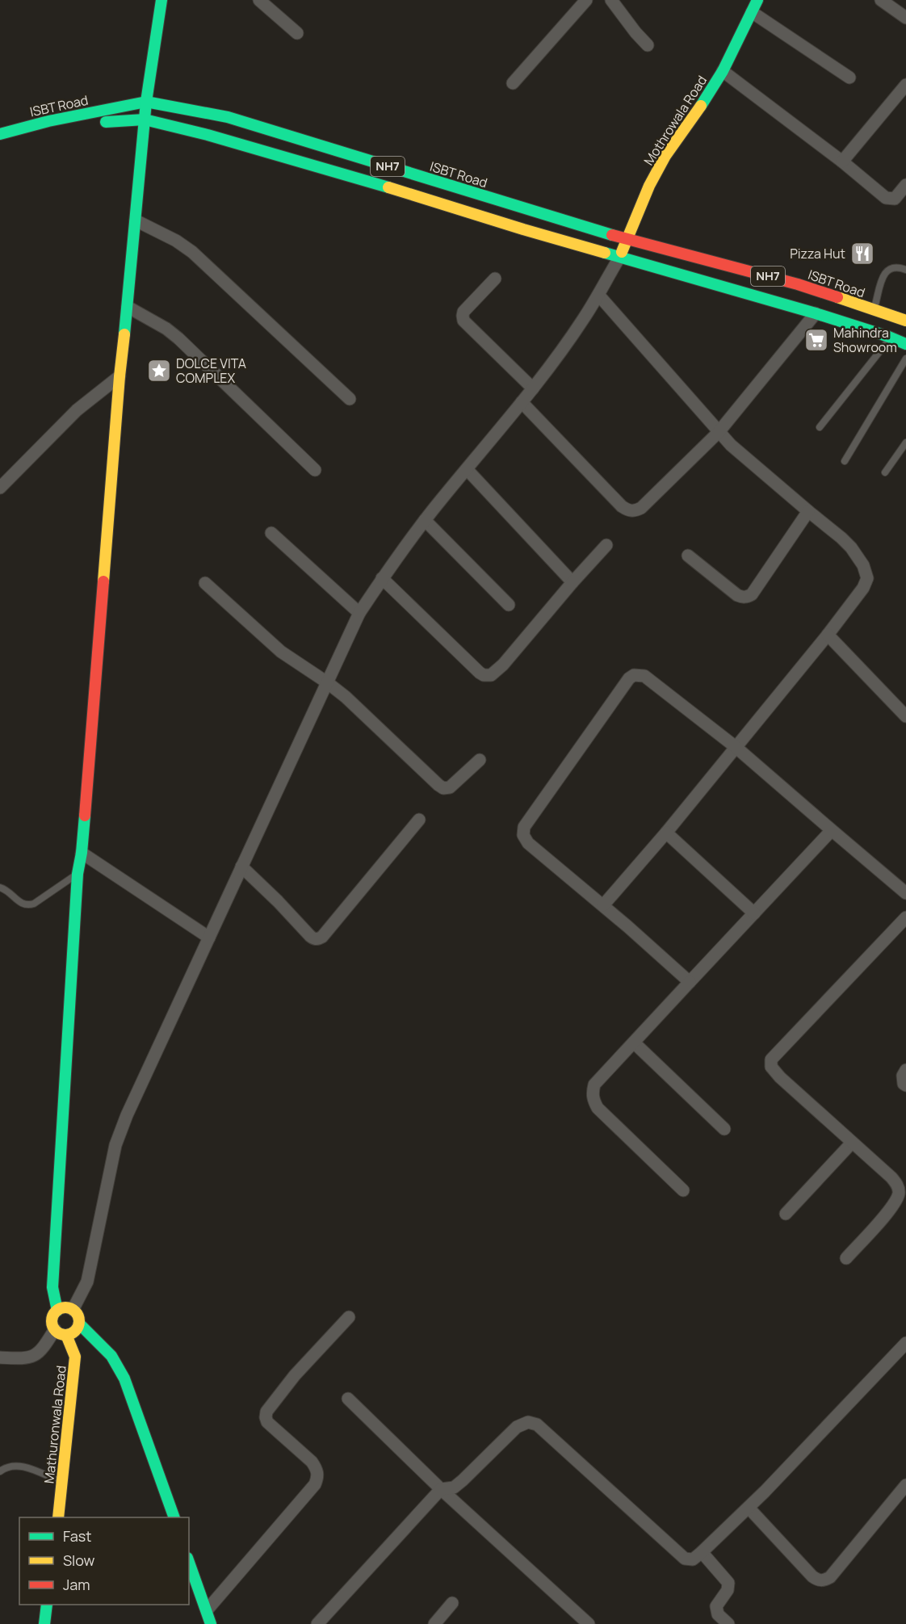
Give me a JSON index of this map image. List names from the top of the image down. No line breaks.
{"streets":{"main road":["ISBT Road","Mothrowala Road","NH7","Mathuronwala Road"]},"crossings":[["ISBT Road","Mothrowala Road"],["Mothrowala Road","NH7"]],"places":{"restaurant":["Pizza Hut"],"supermarket":["Mahindra Showroom"],"place":["DOLCE VITA COMPLEX"]},"legend":["Fast","Slow","Jam"]}
